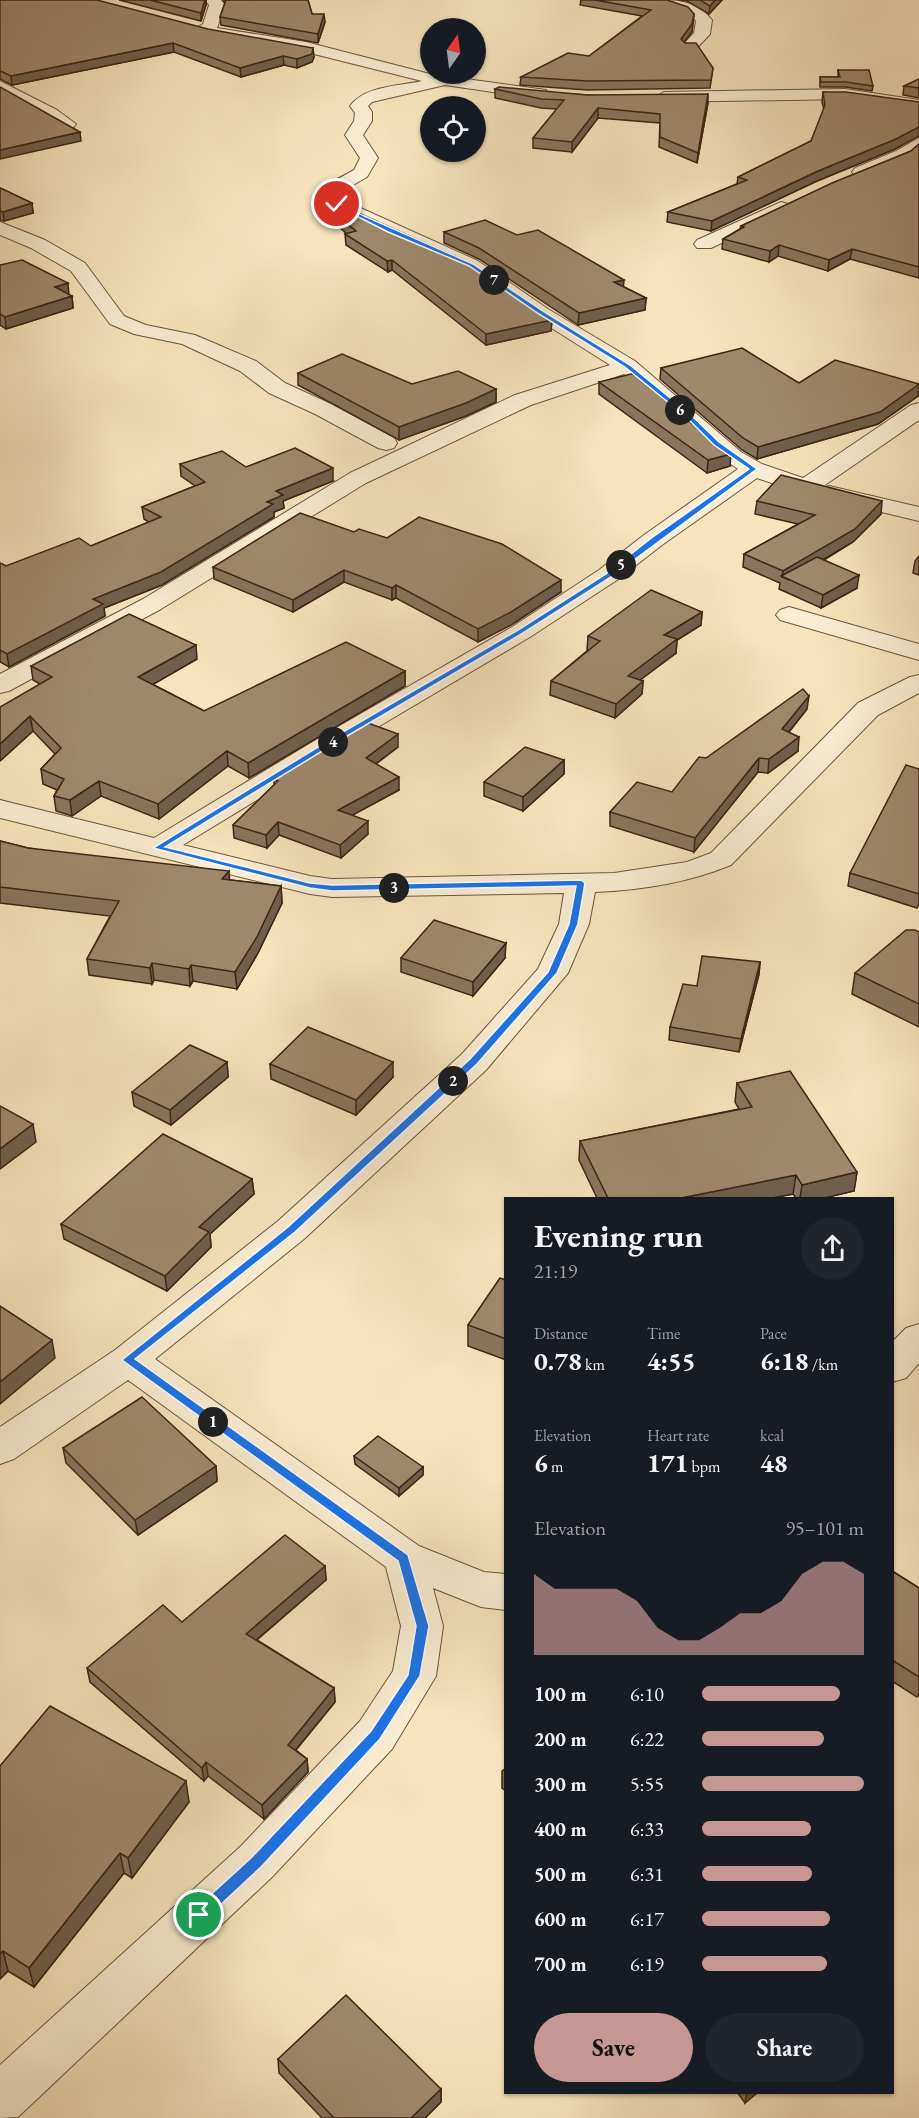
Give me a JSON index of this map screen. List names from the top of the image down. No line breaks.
{"north":"top","page":{"pins":["7","6","5","4","3","2","1"],"heading":["Evening run","21:19"],"stats":[["Distance","0.78 km"],["Time","4:55"],["Pace","6:18 /km"],["Elevation","6 m"],["Heart rate","171 bpm"],["kcal","48"]],"chart":["Elevation","95–101 m"],"list":[{"name":"100 m","note":"6:10"},{"name":"200 m","note":"6:22"},{"name":"300 m","note":"5:55"},{"name":"400 m","note":"6:33"},{"name":"500 m","note":"6:31"},{"name":"600 m","note":"6:17"},{"name":"700 m","note":"6:19"}],"buttons":["Save","Share"]}}
